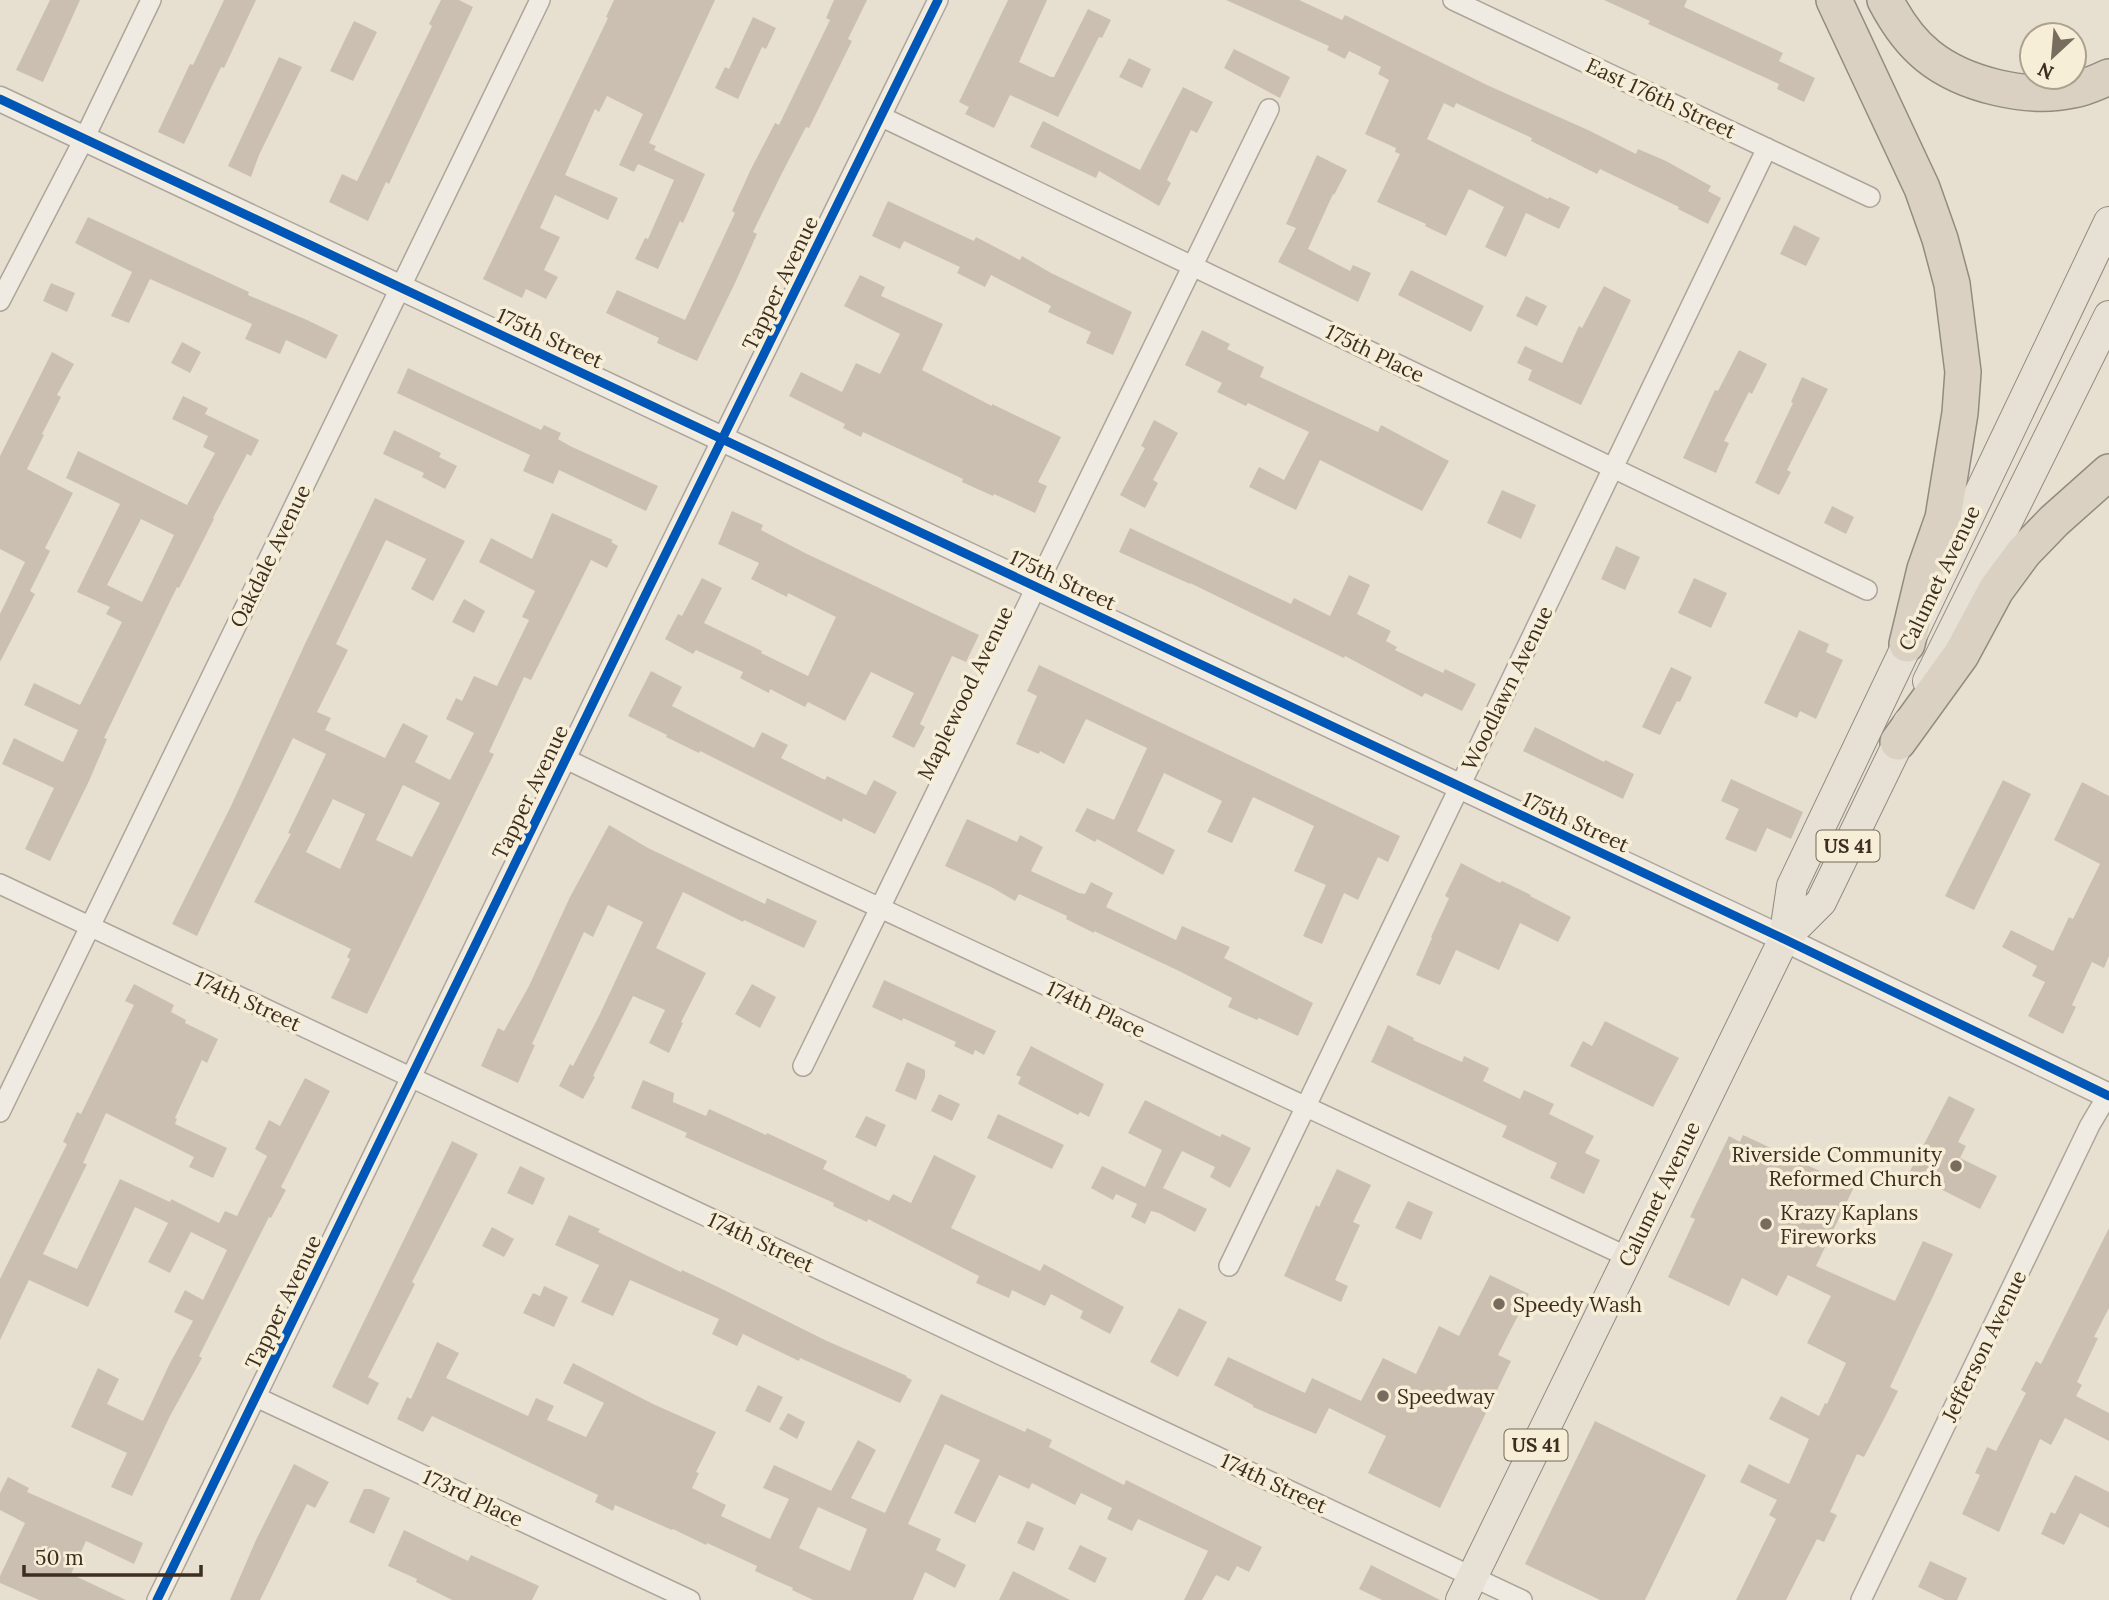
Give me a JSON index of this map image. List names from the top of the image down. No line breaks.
{"streets":{"main road":["Calumet Avenue","US 41"],"street":["East 176th Street","Tapper Avenue","175th Street","175th Place","Oakdale Avenue","Woodlawn Avenue","Maplewood Avenue","174th Street","174th Place","Jefferson Avenue","173rd Place"]},"crossings":[["East 176th Street","Woodlawn Avenue"],["Tapper Avenue","175th Street"],["Tapper Avenue","175th Place"],["Tapper Avenue","174th Street"],["Tapper Avenue","174th Place"],["Tapper Avenue","173rd Place"],["175th Street","Oakdale Avenue"],["175th Street","Calumet Avenue"],["175th Street","Woodlawn Avenue"],["175th Street","Maplewood Avenue"],["175th Street","Jefferson Avenue"],["175th Place","Woodlawn Avenue"],["175th Place","Maplewood Avenue"],["Oakdale Avenue","174th Street"],["Calumet Avenue","174th Street"],["Calumet Avenue","174th Place"],["Woodlawn Avenue","174th Place"],["Maplewood Avenue","174th Place"]],"places":["Riverside Community Reformed Church","Krazy Kaplans Fireworks","Speedy Wash","Speedway"],"scale_bar":"50 m","north":"bottom left"}
